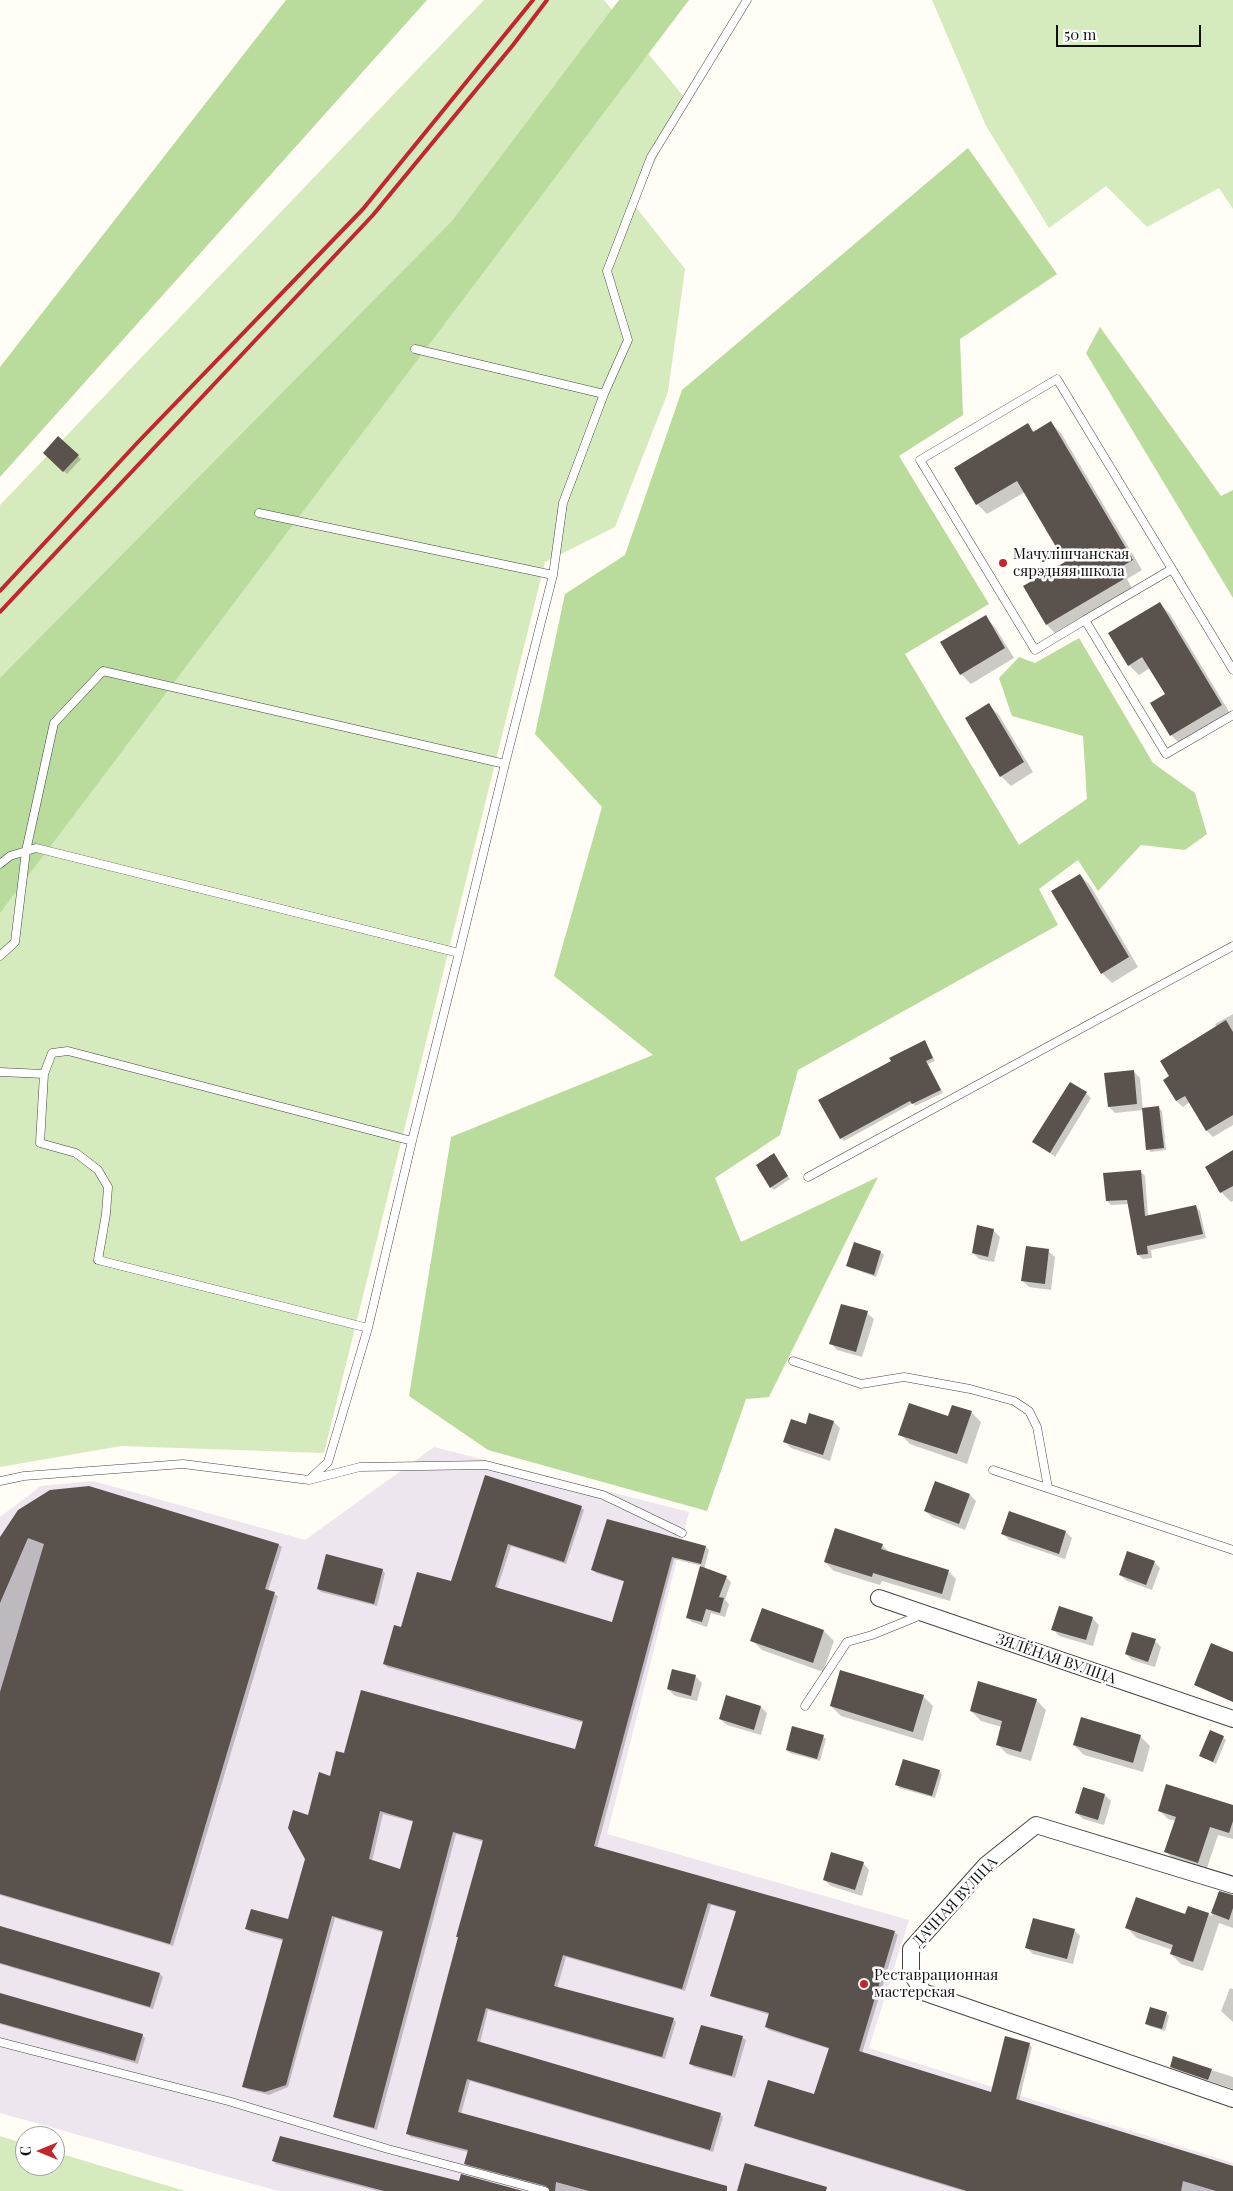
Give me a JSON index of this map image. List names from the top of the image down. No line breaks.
{"streets":{"street":["ЗЯЛЁНАЯ ВУЛІЦА","ДАЧНАЯ ВУЛІЦА"]},"places":["Мачулішчанская сярэдняя школа","Реставрационная мастерская"],"scale_bar":"50 m","north":"left"}
